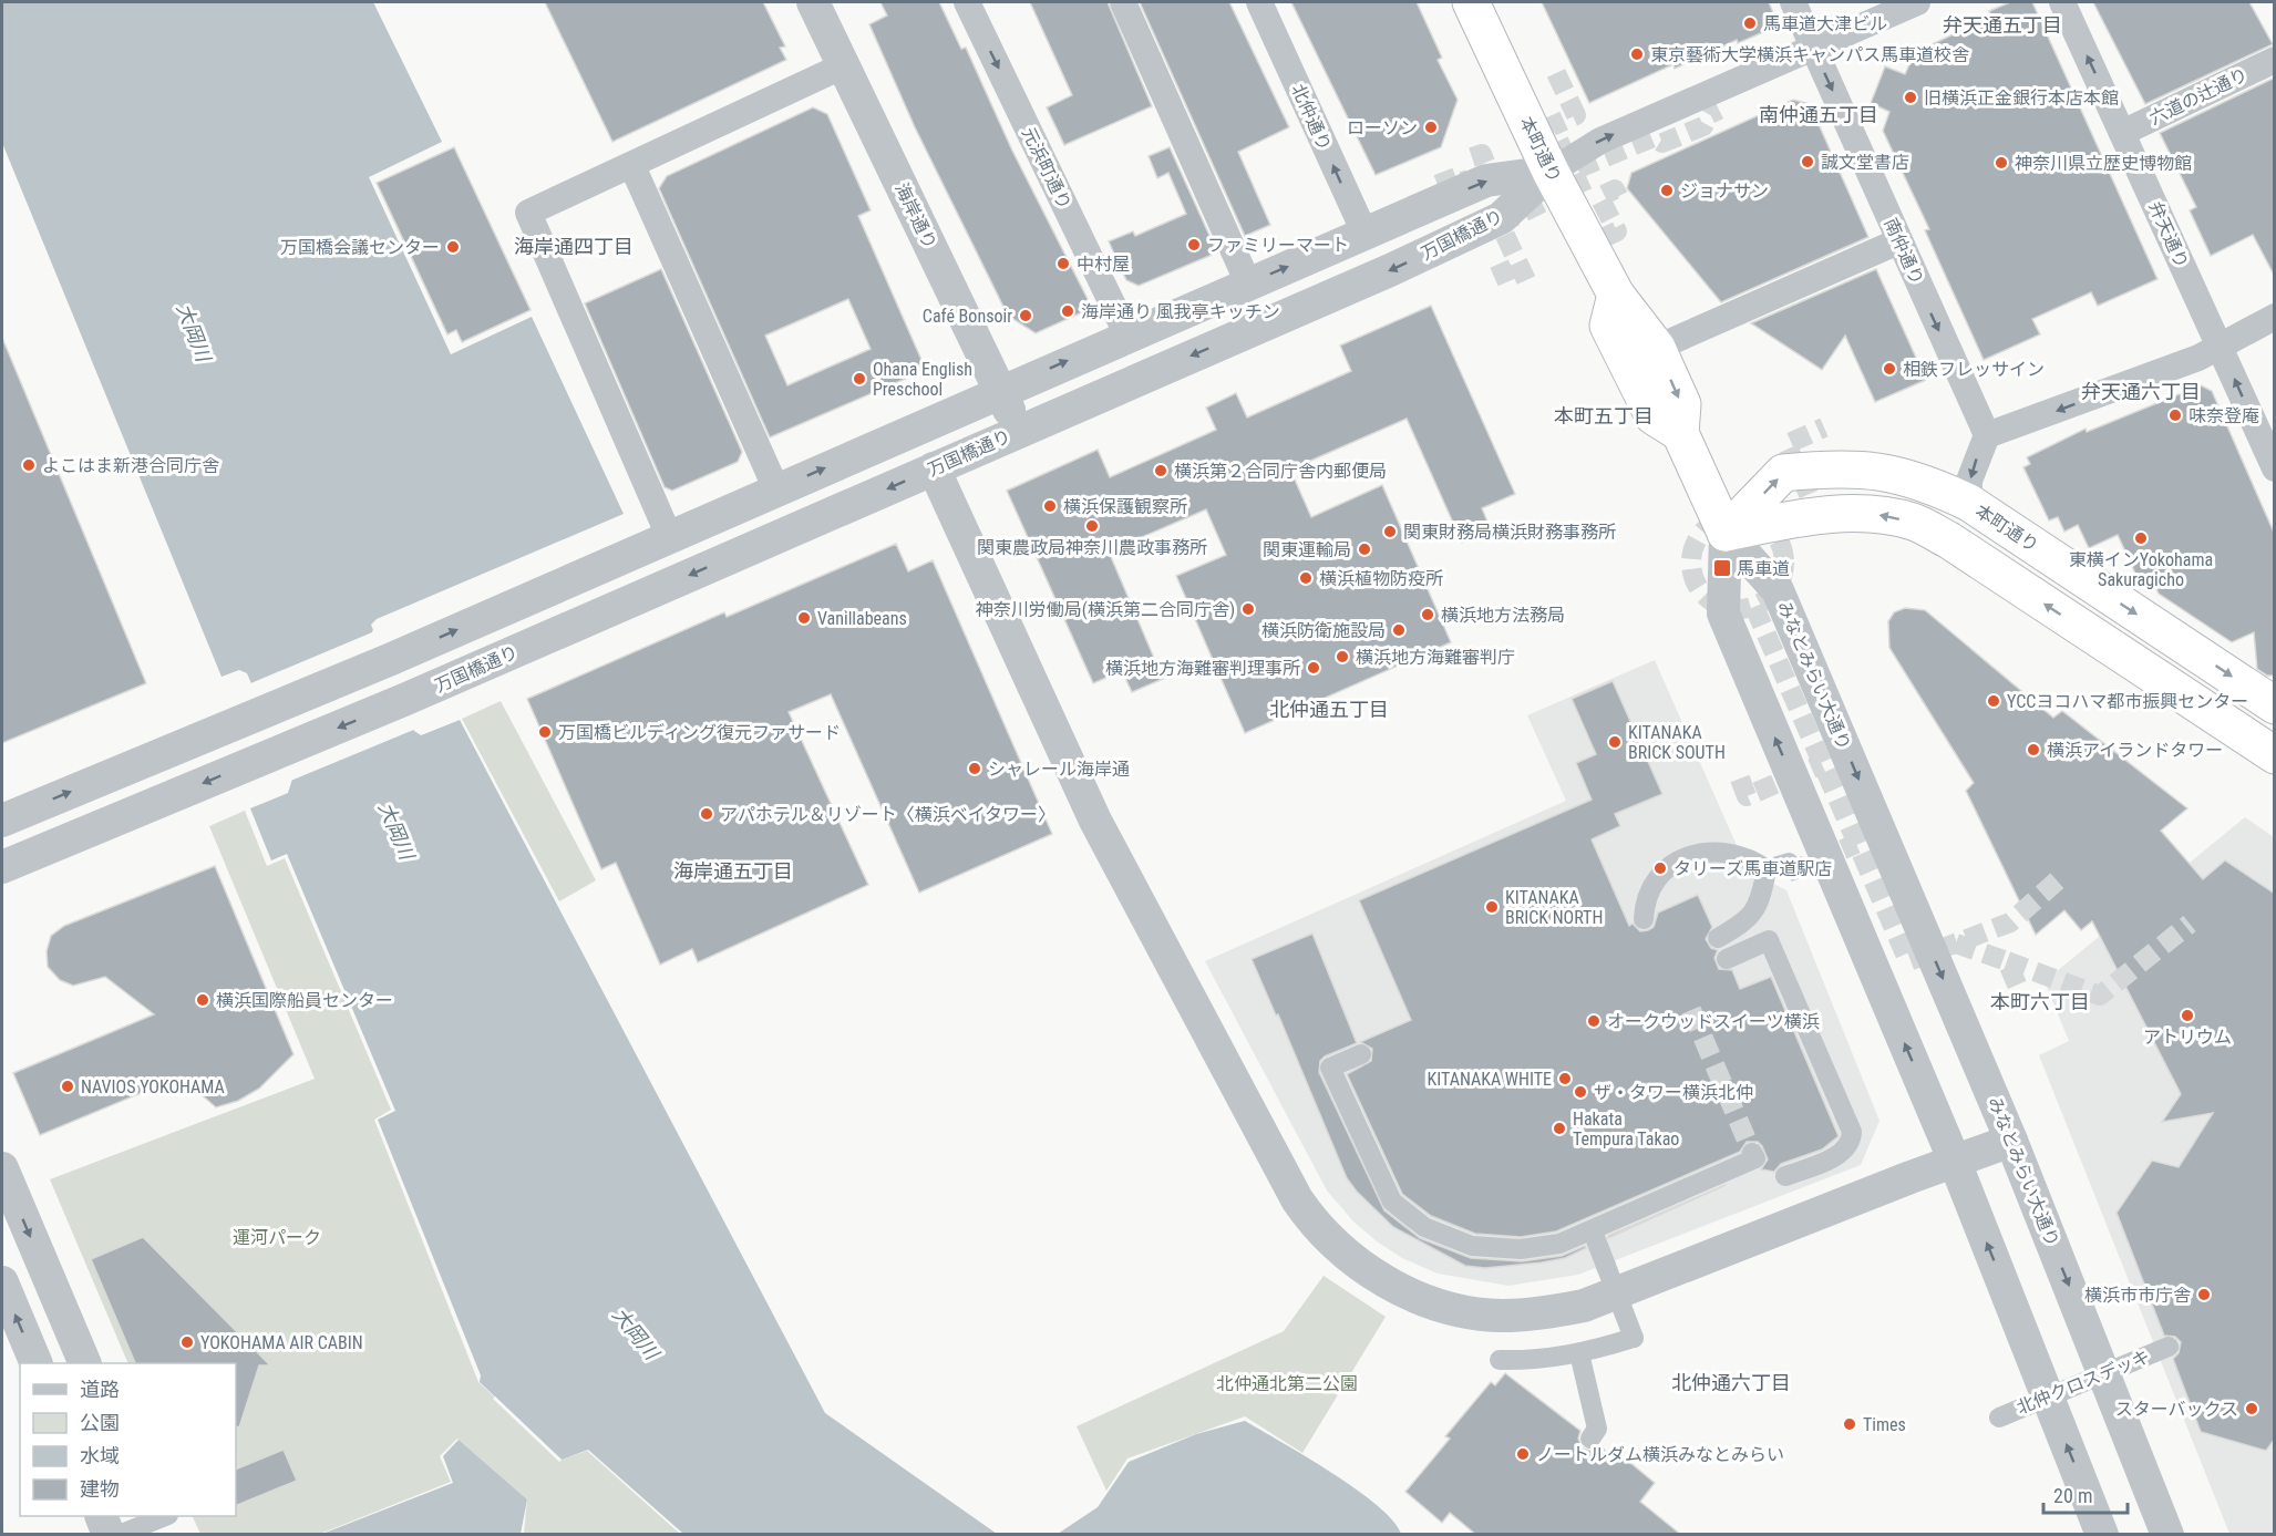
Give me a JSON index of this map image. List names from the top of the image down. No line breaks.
{"streets":{"highway":["本町通り"],"street":["六道の辻通り","北仲通り","元浜町通り","海岸通り","万国橋通り","弁天通り","南仲通り","みなとみらい大通り","北仲クロスデッキ"]},"crossings":[["六道の辻通り","弁天通り"],["北仲通り","万国橋通り"],["本町通り","万国橋通り"],["本町通り","みなとみらい大通り"],["元浜町通り","万国橋通り"],["海岸通り","万国橋通り"]],"one_way":["弁天通り","南仲通り"],"districts":["弁天通五丁目","南仲通五丁目","海岸通四丁目","弁天通六丁目","本町五丁目","北仲通五丁目","海岸通五丁目","本町六丁目","北仲通六丁目"],"water":["大岡川"],"parks":["運河パーク","北仲通北第二公園"],"places":{"other":["馬車道大津ビル","東京藝術大学横浜キャンパス馬車道校舎","旧横浜正金銀行本店本館","ローソン","誠文堂書店","神奈川県立歴史博物館","ジョナサン","ファミリーマート","万国橋会議センター","中村屋","海岸通り 風我亭キッチン","Café Bonsoir","相鉄フレッサイン","Ohana English Preschool","味奈登庵","よこはま新港合同庁舎","横浜第２合同庁舎内郵便局","横浜保護観察所","関東農政局神奈川農政事務所","関東財務局横浜財務事務所","東横インYokohama Sakuragicho","関東運輸局","横浜植物防疫所","神奈川労働局(横浜第二合同庁舎)","横浜地方法務局","Vanillabeans","横浜防衛施設局","横浜地方海難審判庁","横浜地方海難審判理事所","YCCヨコハマ都市振興センター","万国橋ビルディング復元ファサード","KITANAKA BRICK SOUTH","横浜アイランドタワー","シャレール海岸通","アパホテル＆リゾート〈横浜ベイタワー〉","タリーズ馬車道駅店","KITANAKA BRICK NORTH","横浜国際船員センター","アトリウム","オークウッドスイーツ横浜","KITANAKA WHITE","NAVIOS YOKOHAMA","ザ・タワー横浜北仲","Hakata Tempura Takao","横浜市市庁舎","YOKOHAMA AIR CABIN","スターバックス","Times","ノートルダム横浜みなとみらい"],"transit":["馬車道"]},"legend":["道路","公園","水域","建物"],"scale_bar":"20 m"}
